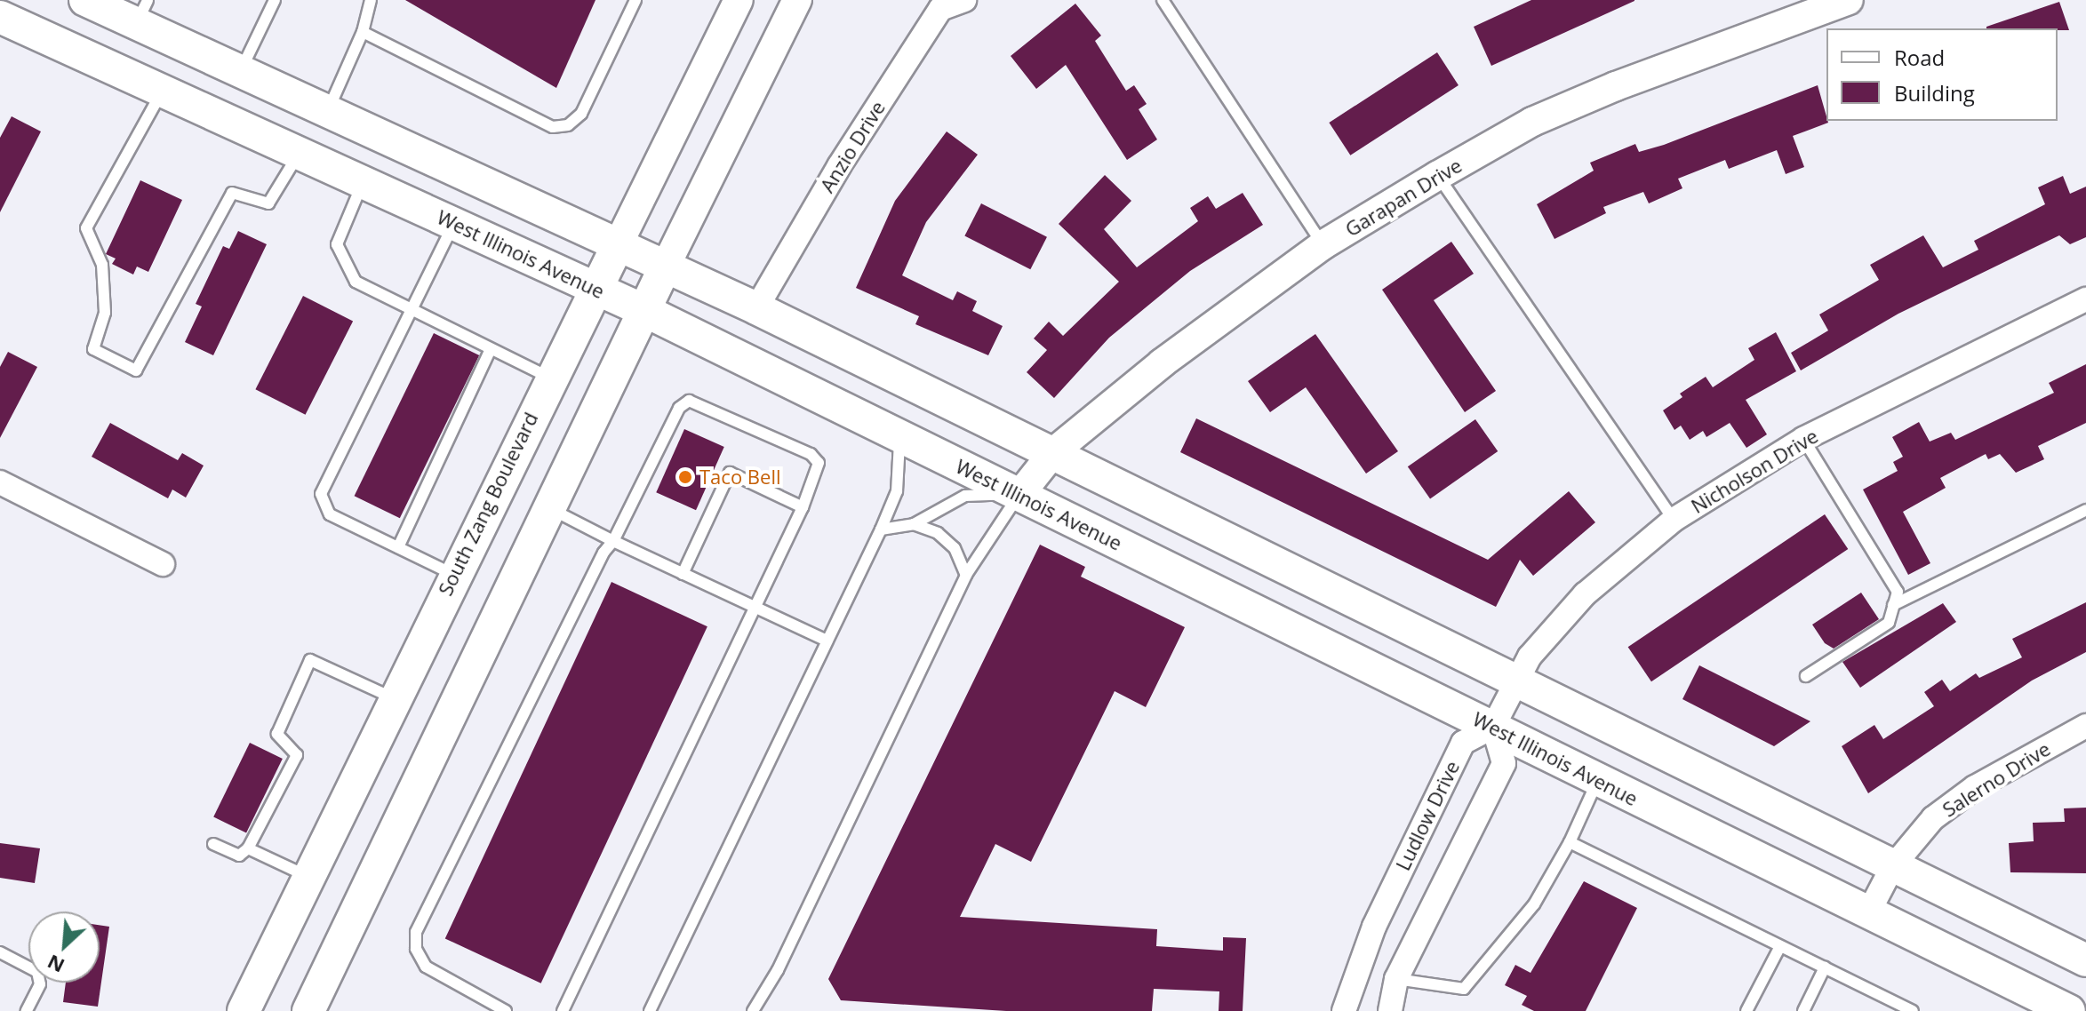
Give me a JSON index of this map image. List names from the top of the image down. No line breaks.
{"streets":{"main road":["West Illinois Avenue","South Zang Boulevard"],"street":["Anzio Drive","Garapan Drive","Nicholson Drive","Salerno Drive","Ludlow Drive"]},"crossings":[["Garapan Drive","West Illinois Avenue"],["West Illinois Avenue","Nicholson Drive"],["West Illinois Avenue","South Zang Boulevard"],["West Illinois Avenue","Salerno Drive"],["West Illinois Avenue","Ludlow Drive"],["Nicholson Drive","Ludlow Drive"]],"places":["Taco Bell"],"legend":["Road","Building"],"north":"bottom left"}
